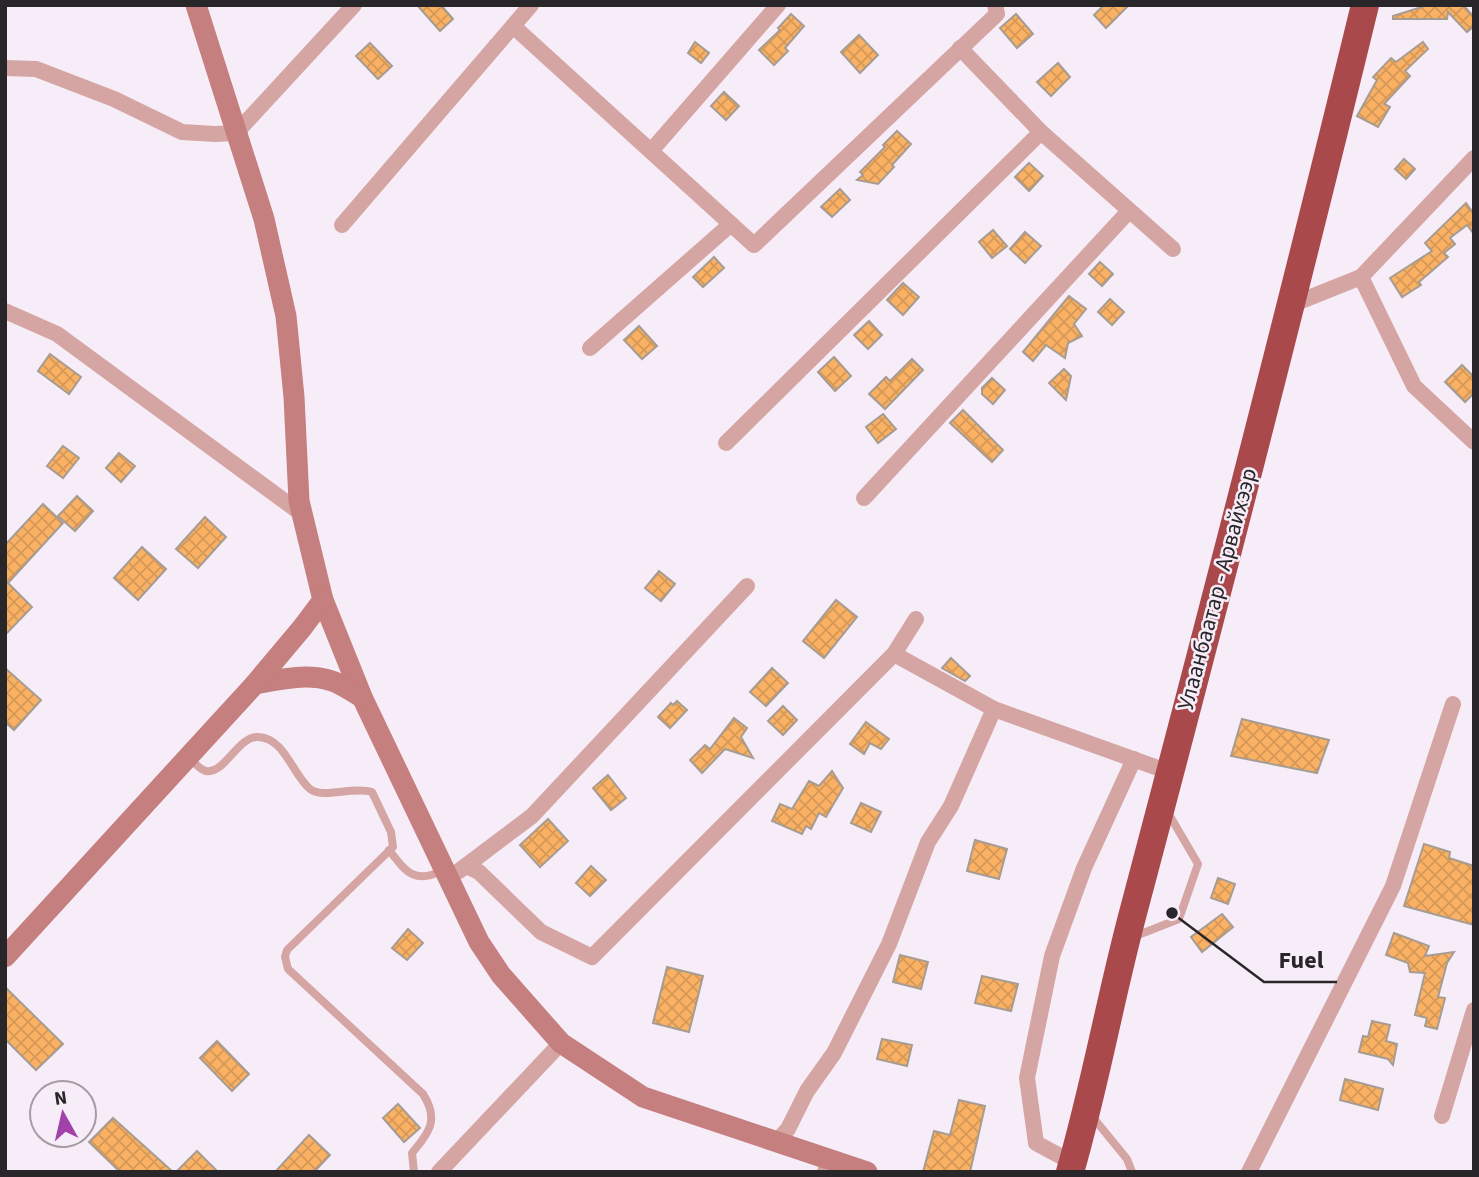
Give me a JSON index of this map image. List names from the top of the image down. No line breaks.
{"streets":{"highway":["Улаанбаатар - Арвайхээр"]},"places":["Fuel"],"north":"top"}
